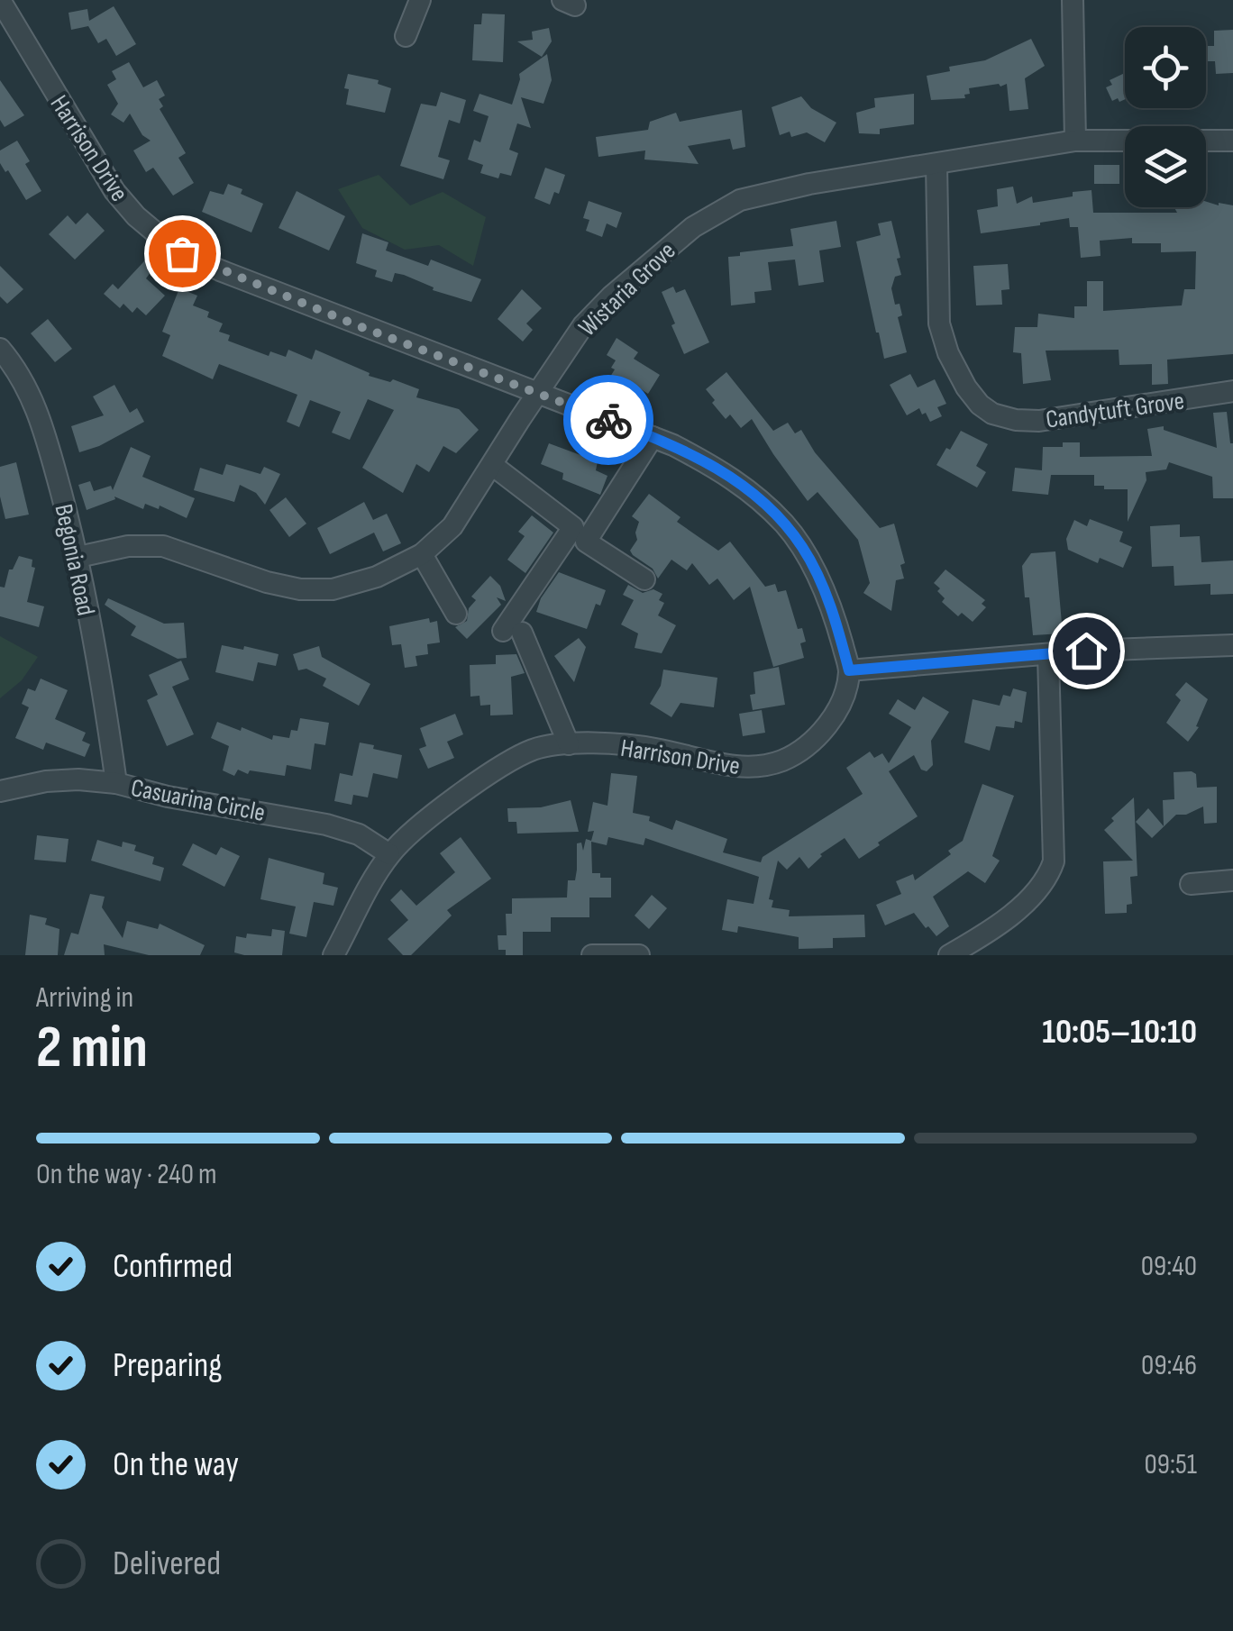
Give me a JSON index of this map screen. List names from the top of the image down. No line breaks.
{"streets":{"street":["Harrison Drive","Wistaria Grove","Candytuft Grove","Begonia Road","Casuarina Circle"]},"crossings":[["Harrison Drive","Wistaria Grove"],["Harrison Drive","Casuarina Circle"],["Wistaria Grove","Candytuft Grove"],["Wistaria Grove","Begonia Road"],["Begonia Road","Casuarina Circle"]],"page":{"heading":["2 min","Arriving in","10:05–10:10"],"bar":"On the way · 240 m","list":[["Confirmed","09:40"],["Preparing","09:46"],["On the way","09:51"],"Delivered"]}}
